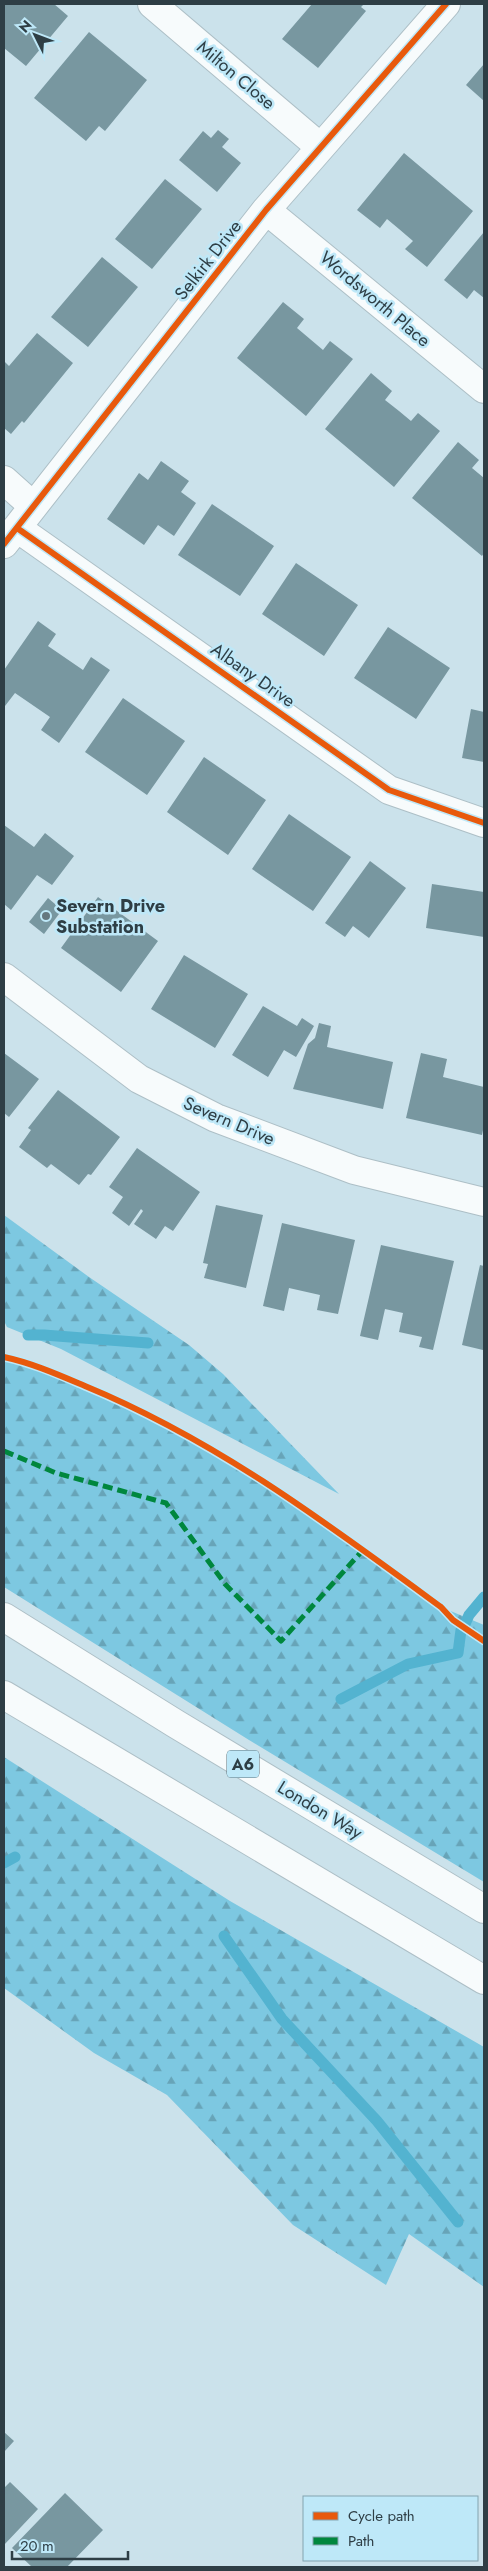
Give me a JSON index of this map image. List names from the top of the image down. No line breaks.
{"streets":{"main road":["Milton Close","Selkirk Drive","Wordsworth Place","Albany Drive","Severn Drive","A6","London Way"]},"crossings":[["Milton Close","Selkirk Drive"],["Selkirk Drive","Wordsworth Place"],["Selkirk Drive","Albany Drive"]],"places":["Severn Drive Substation"],"legend":["Cycle path","Path"],"scale_bar":"20 m","north":"top left"}
